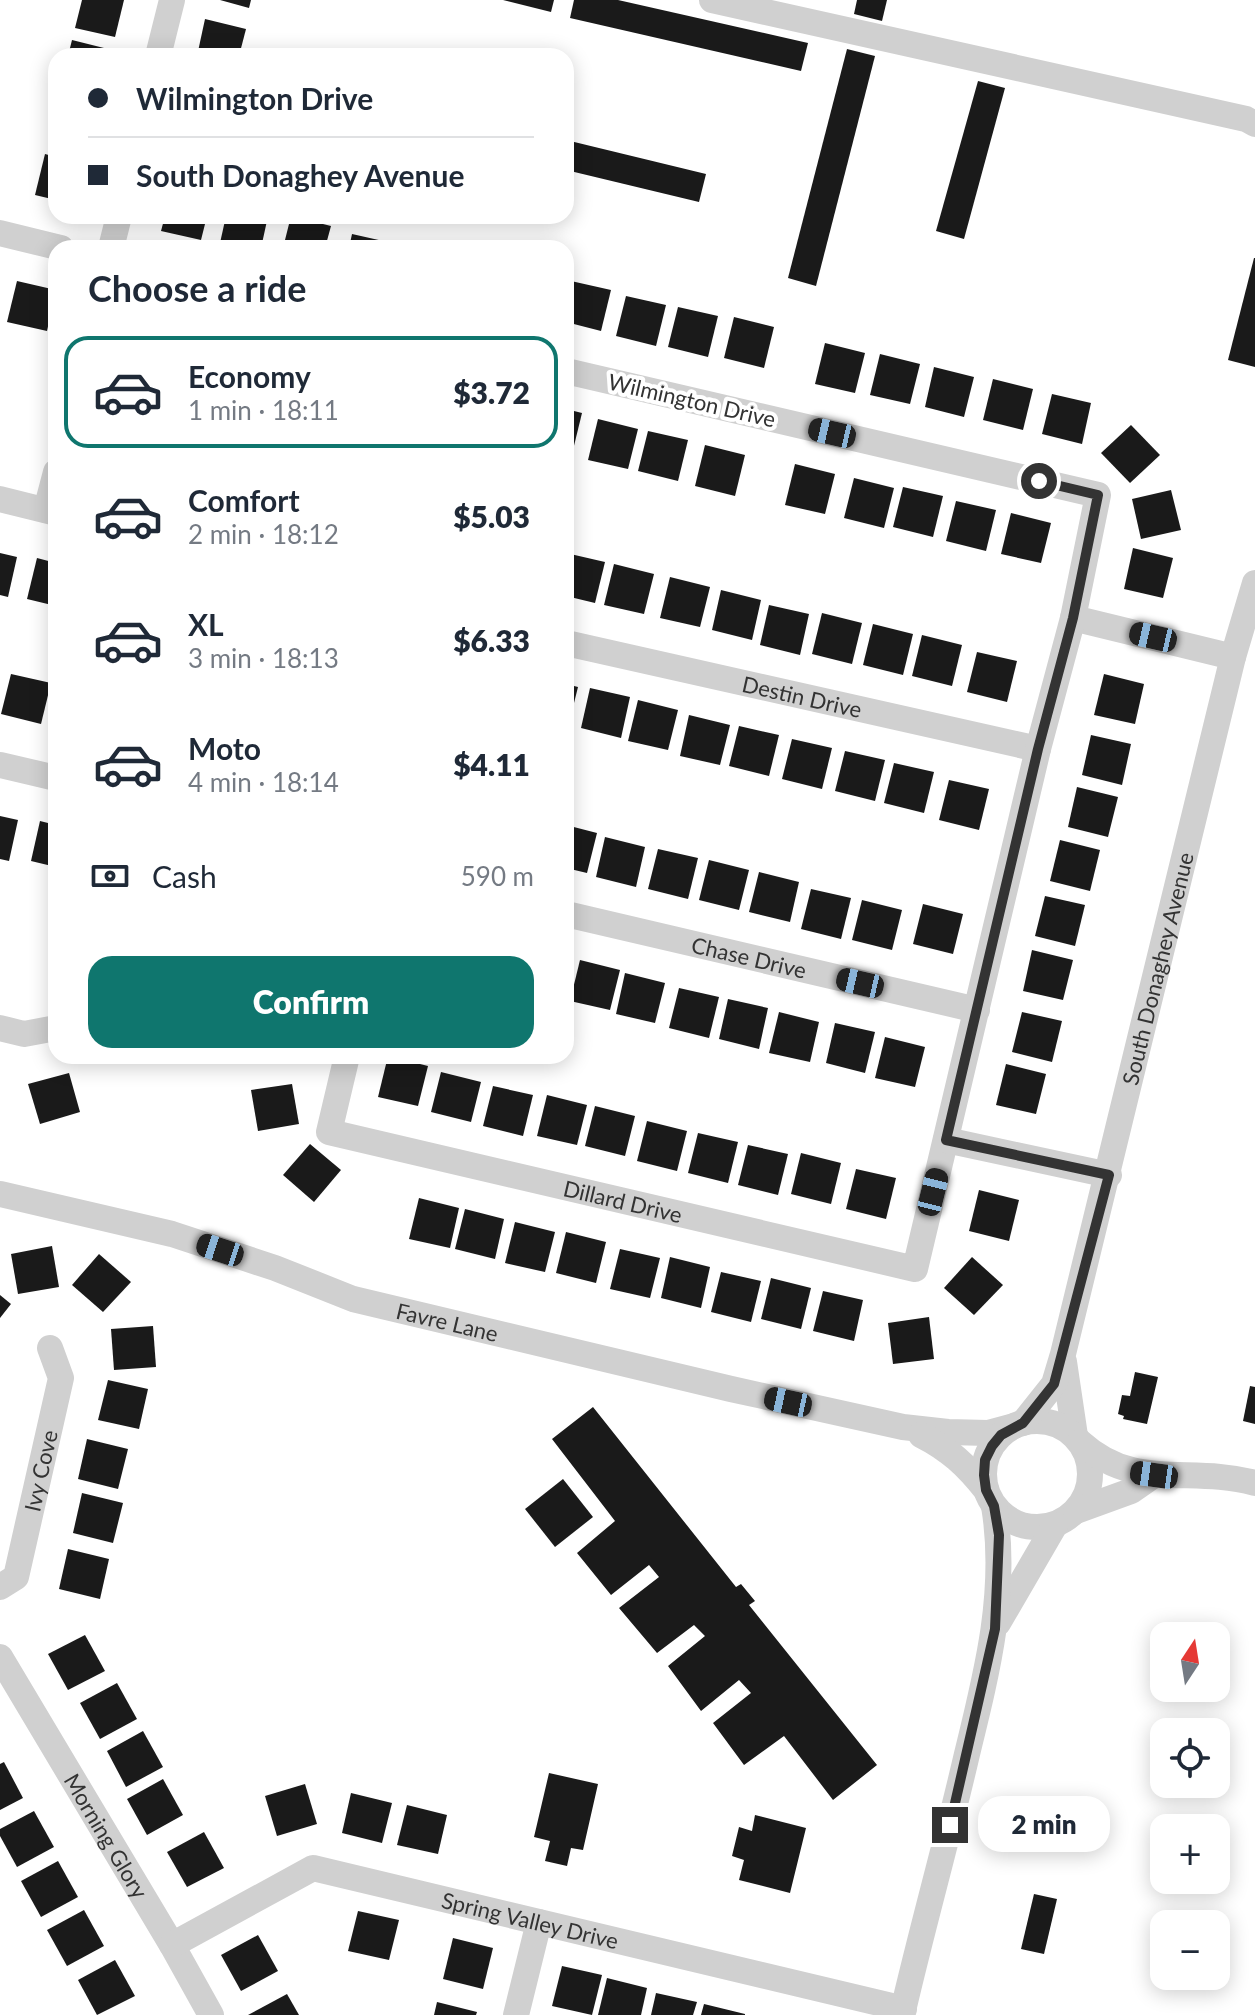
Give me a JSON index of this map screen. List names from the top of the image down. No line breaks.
{"streets":{"street":["Wilmington Drive","Destin Drive","Chase Drive","South Donaghey Avenue","Dillard Drive","Favre Lane","Ivy Cove","Morning Glory","Spring Valley Drive"]},"crossings":[["South Donaghey Avenue","Favre Lane"],["Morning Glory","Spring Valley Drive"]],"north":"top","page":{"banner":["Wilmington Drive","South Donaghey Avenue"],"heading":"Choose a ride","list":[{"name":"Economy","note":"1 min · 18:11","value":"$3.72"},{"name":"Comfort","note":"2 min · 18:12","value":"$5.03"},{"name":"XL","note":"3 min · 18:13","value":"$6.33"},{"name":"Moto","note":"4 min · 18:14","value":"$4.11"}],"pay":["Cash","590 m"],"buttons":"Confirm","map_buttons":["+","−"],"bubble":"2 min"}}
